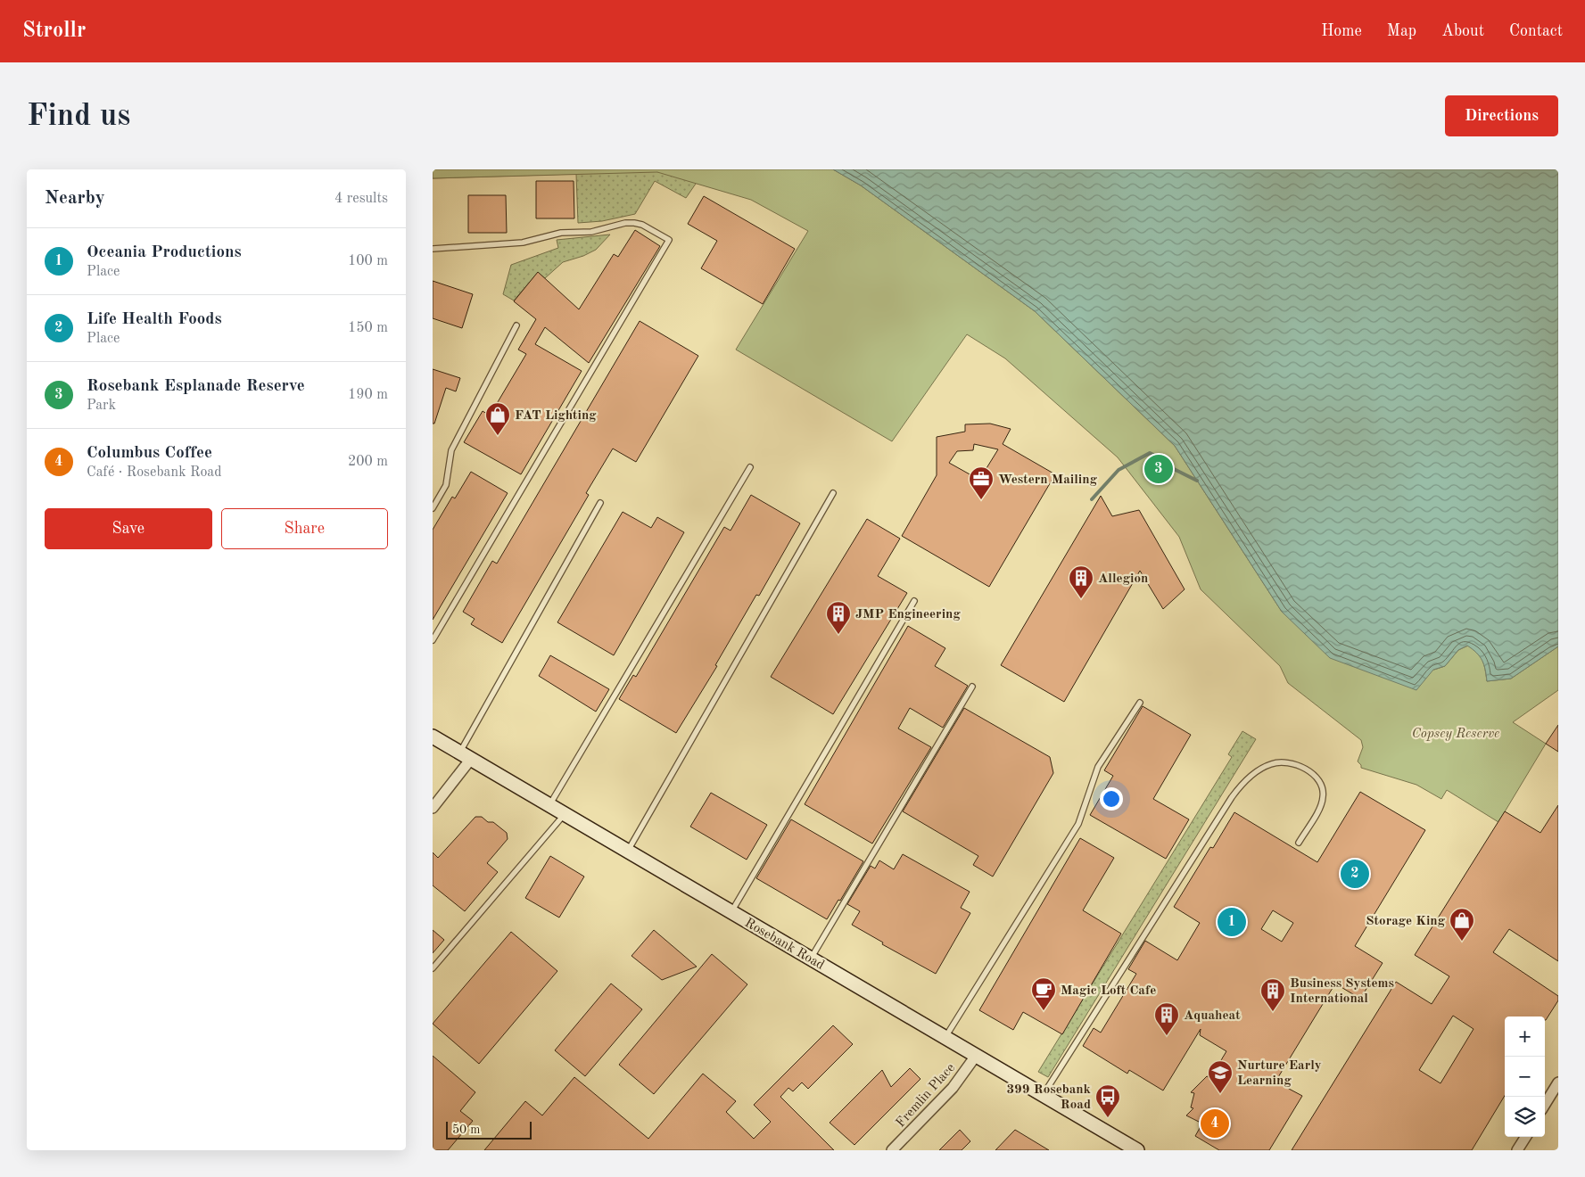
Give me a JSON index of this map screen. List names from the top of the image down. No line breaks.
{"streets":{"main road":["Rosebank Road"],"street":["Fremlin Place"]},"crossings":[["Rosebank Road","Fremlin Place"]],"parks":["Copsey Reserve"],"places":{"shop":["FAT Lighting","Storage King"],"office":["Western Mailing"],"building":["Allegion","JMP Engineering","Business Systems International","Aquaheat"],"cafe":["Magic Loft Cafe"],"school or university":["Nurture Early Learning"],"bus stop":["399 Rosebank Road"]},"scale_bar":"50 m","page":{"header":"Strollr","nav":["Home","Map","About","Contact"],"buttons":["Directions",["Save","Share"]],"title":"Find us","heading":["Nearby","4 results"],"list":[{"mark":"1","name":"Oceania Productions","note":"Place","value":"100 m"},{"mark":"2","name":"Life Health Foods","note":"Place","value":"150 m"},{"mark":"3","name":"Rosebank Esplanade Reserve","note":"Park","value":"190 m"},{"mark":"4","name":"Columbus Coffee","note":"Café · Rosebank Road","value":"200 m"}],"pins":["3","2","1","4"],"map_buttons":["+","−"],"scale":"50 m"}}
